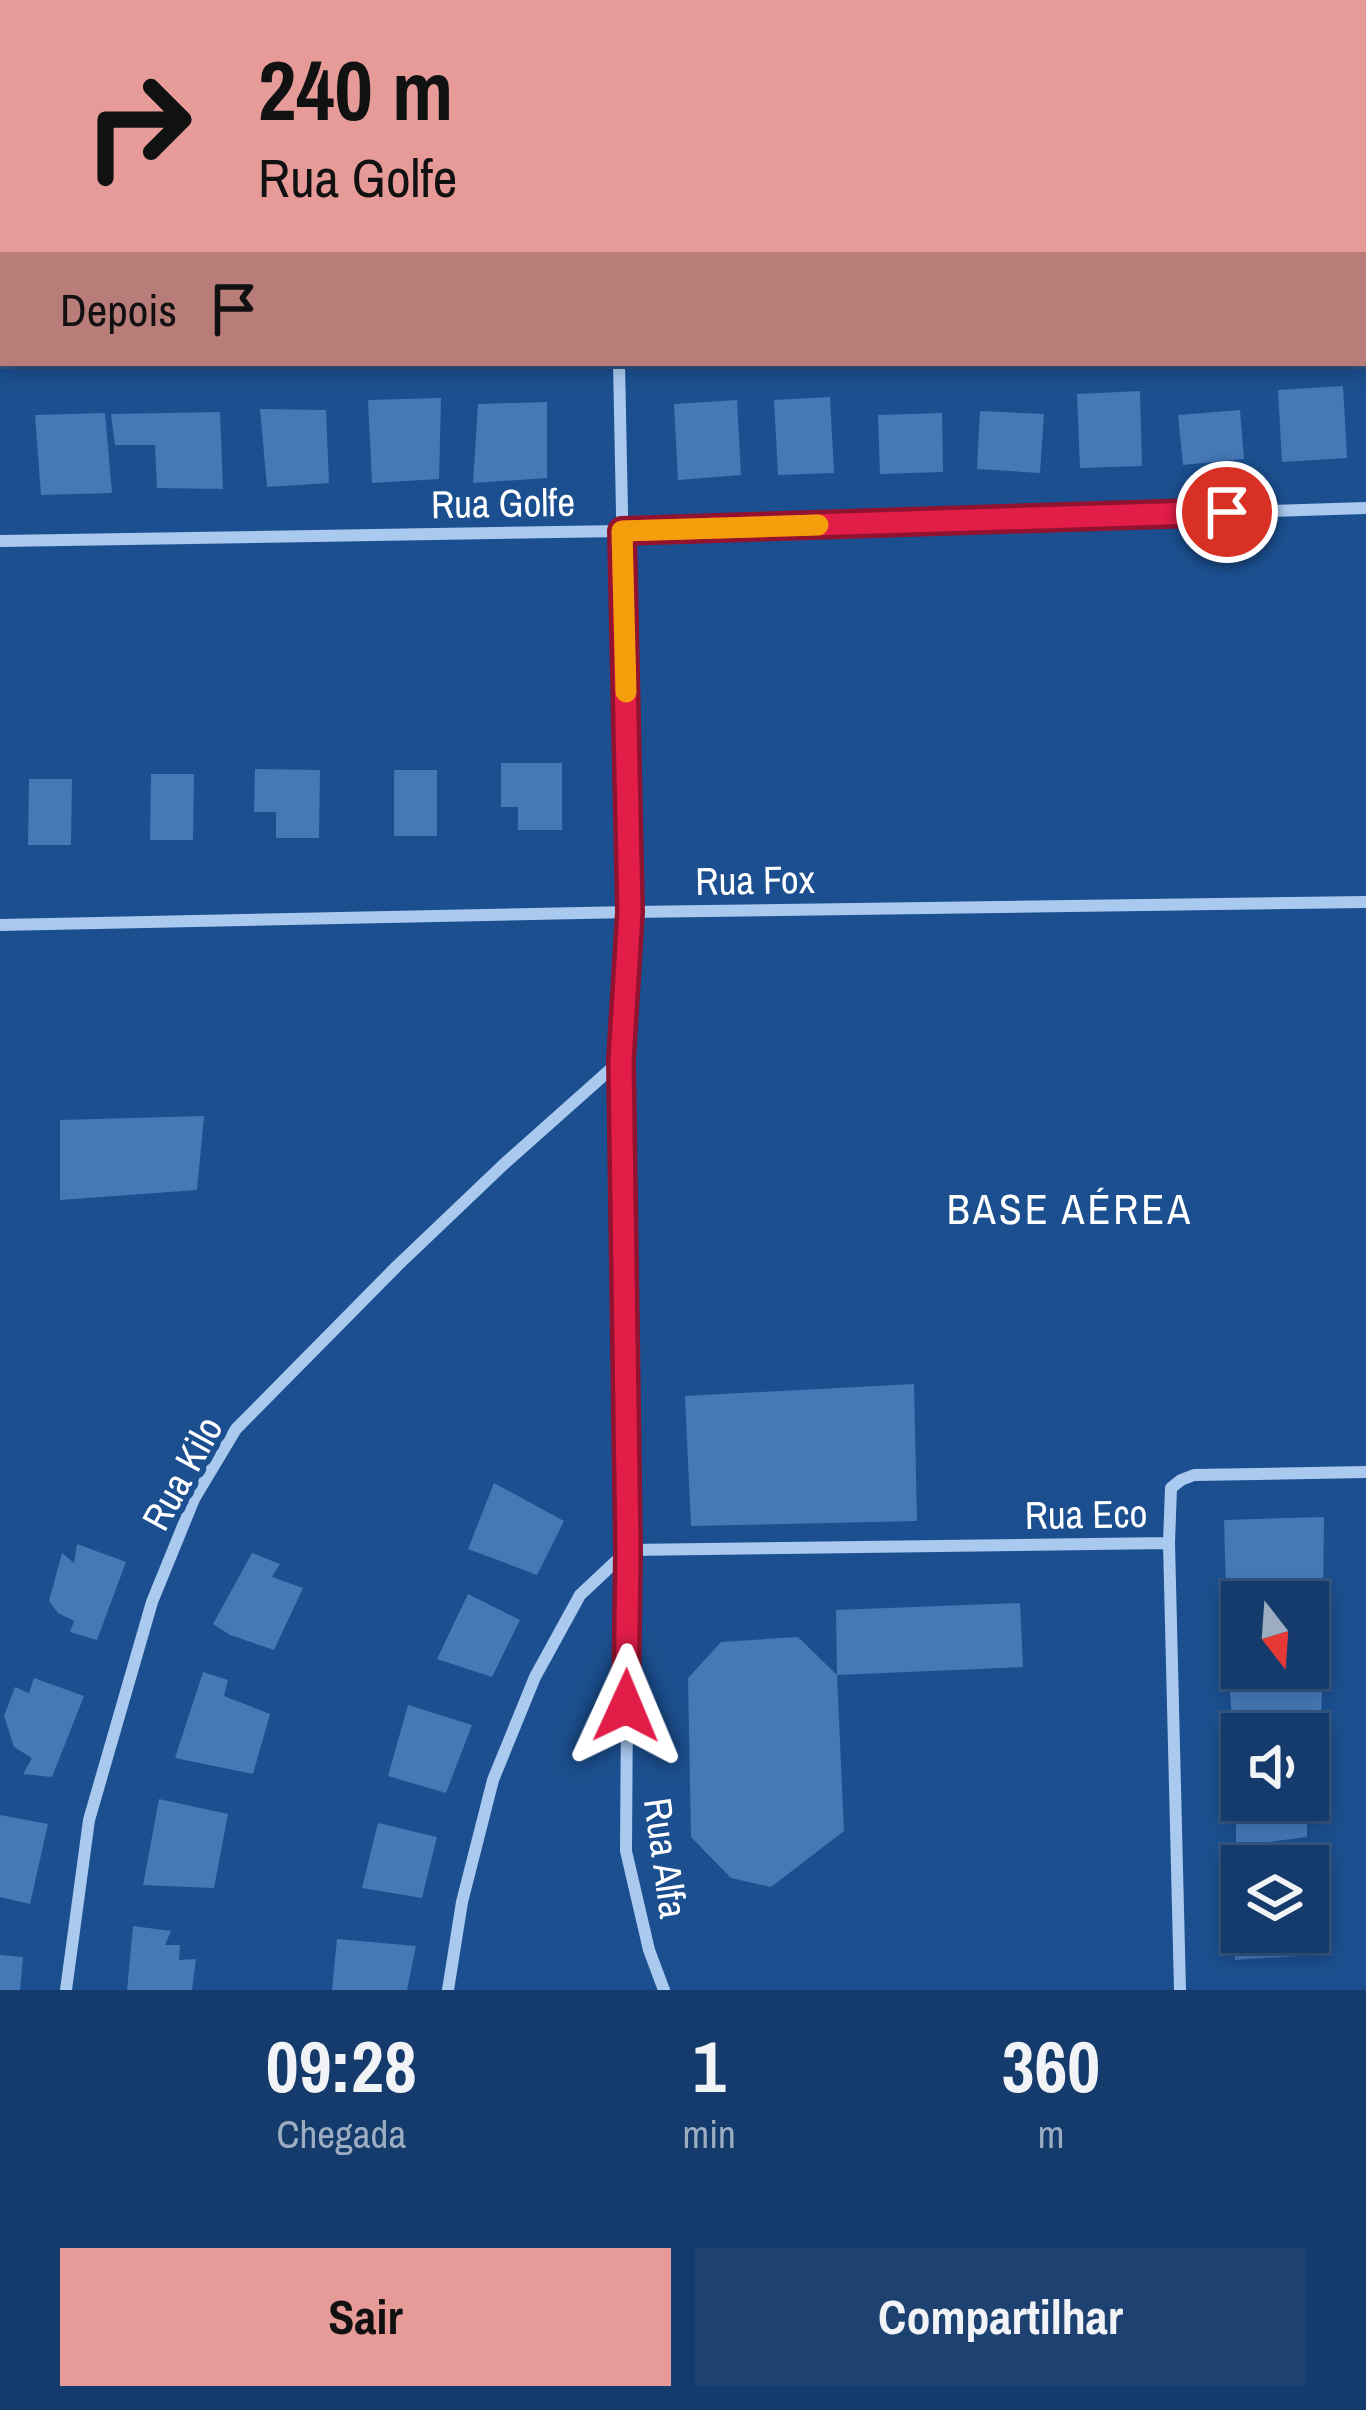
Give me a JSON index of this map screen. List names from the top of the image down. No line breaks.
{"streets":{"street":["Rua Golfe","Rua Fox","Rua Kilo","Rua Eco","Rua Alfa"]},"crossings":[["Rua Golfe","Rua Alfa"],["Rua Fox","Rua Alfa"],["Rua Kilo","Rua Alfa"],["Rua Eco","Rua Alfa"]],"districts":["BASE AÉREA"],"north":"bottom","page":{"turn":["240 m","Rua Golfe"],"then":"Depois","eta":["09:28","Chegada","1","min","360","m"],"buttons":["Sair","Compartilhar"]}}
